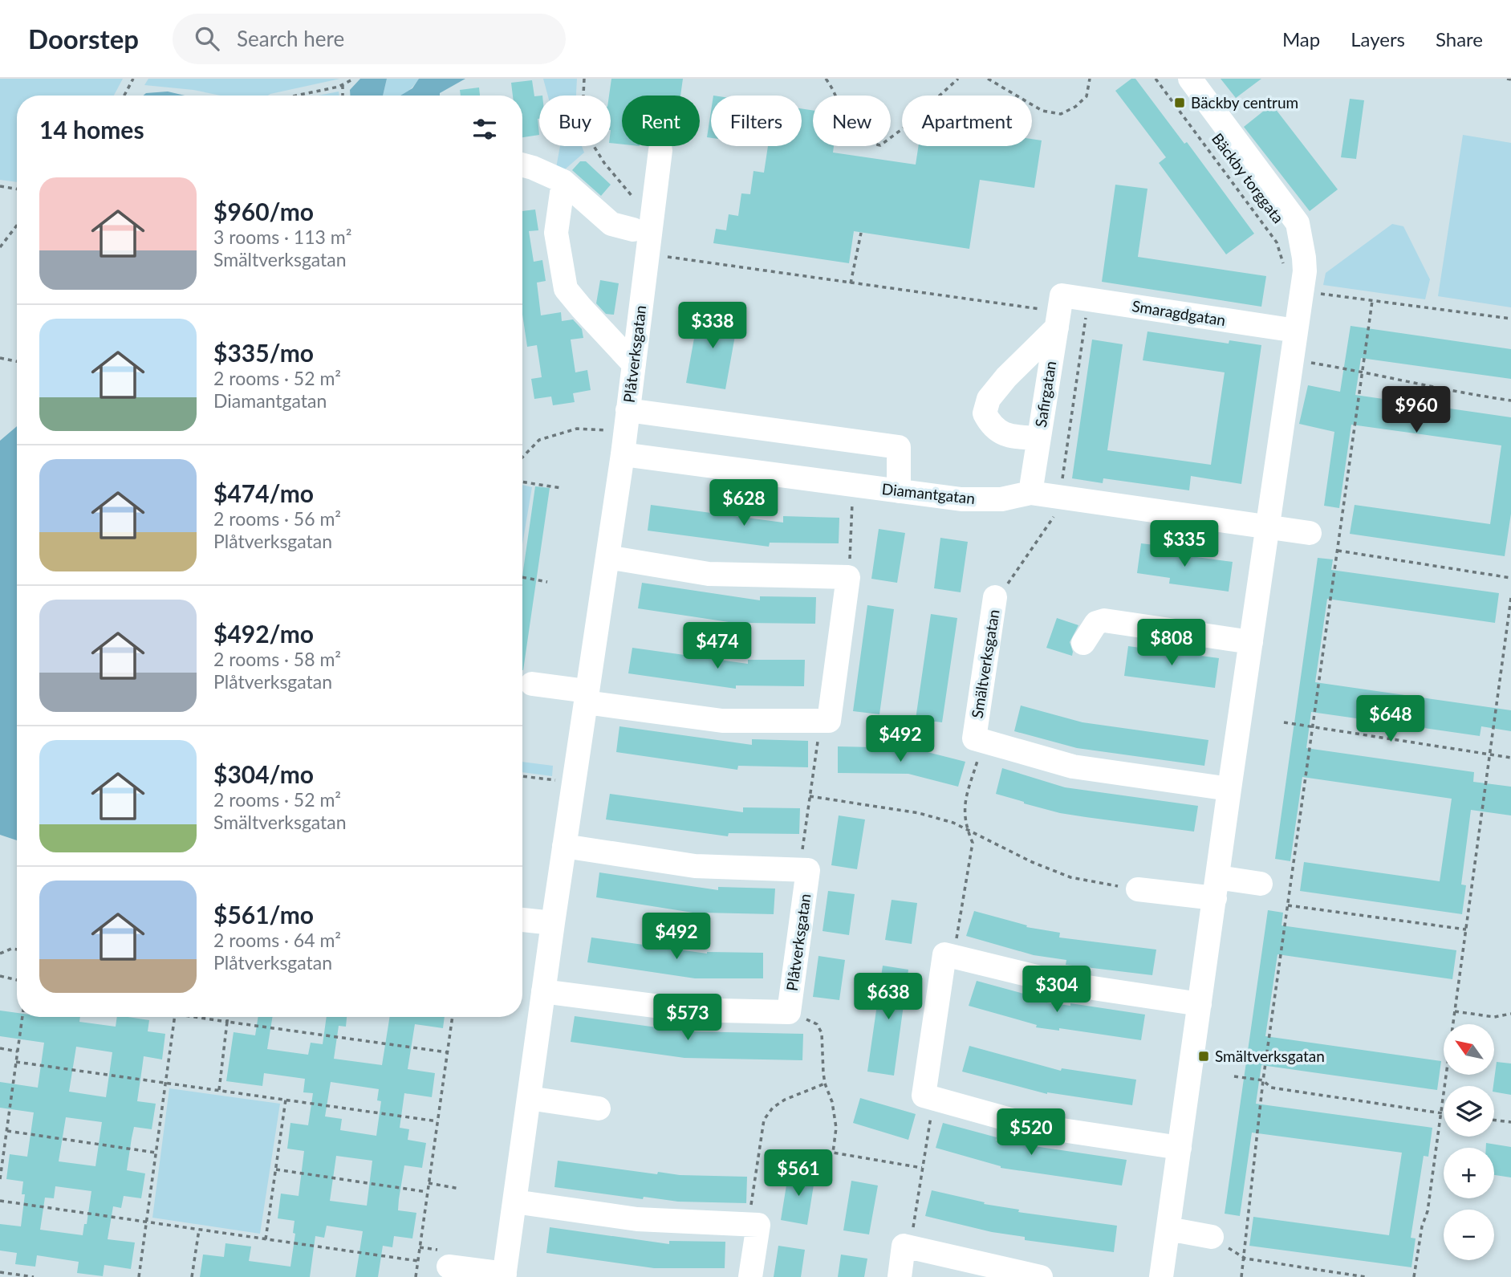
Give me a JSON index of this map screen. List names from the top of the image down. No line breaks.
{"streets":{"street":["Bäckby torggata","Smaragdgatan","Plåtverksgatan","Safirgatan","Diamantgatan","Smältverksgatan"]},"crossings":[["Smaragdgatan","Safirgatan"],["Plåtverksgatan","Diamantgatan"],["Safirgatan","Diamantgatan"]],"places":{"transit":["Bäckby centrum","Smältverksgatan"]},"north":"top left","page":{"header":"Doorstep","search":"Search here","nav":["Map","Layers","Share"],"chip":["Buy","Rent","Filters","New","Apartment"],"heading":"14 homes","list":[{"name":"$960/mo","note":"3 rooms · 113 m² · Smältverksgatan"},{"name":"$335/mo","note":"2 rooms · 52 m² · Diamantgatan"},{"name":"$474/mo","note":"2 rooms · 56 m² · Plåtverksgatan"},{"name":"$492/mo","note":"2 rooms · 58 m² · Plåtverksgatan"},{"name":"$304/mo","note":"2 rooms · 52 m² · Smältverksgatan"},{"name":"$561/mo","note":"2 rooms · 64 m² · Plåtverksgatan"}],"price":["$338","$960","$628","$335","$808","$474","$648","$492","$492","$304","$638","$573","$520","$561"],"map_buttons":["+","−"]}}
